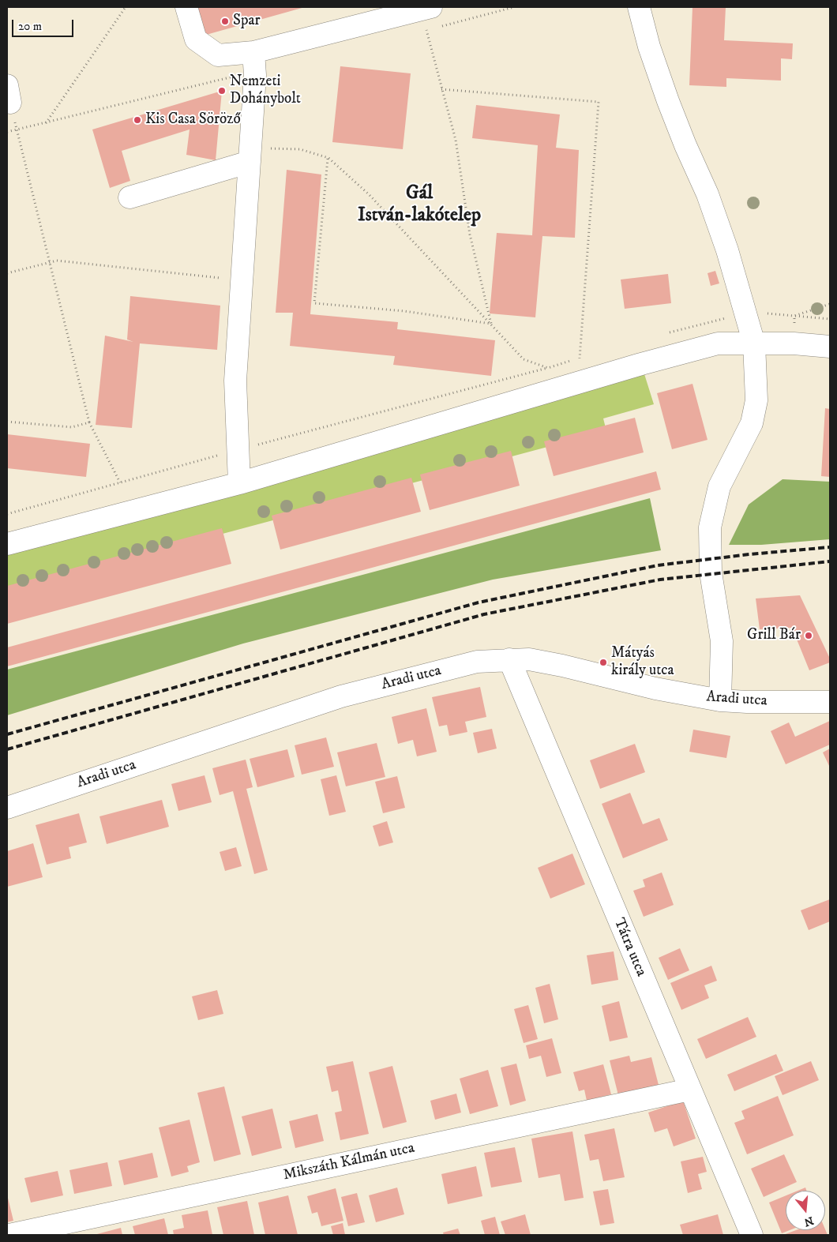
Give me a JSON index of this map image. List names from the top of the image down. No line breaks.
{"streets":{"street":["Aradi utca","Tátra utca","Mikszáth Kálmán utca"]},"crossings":[["Aradi utca","Tátra utca"],["Tátra utca","Mikszáth Kálmán utca"]],"districts":["Gál István-lakótelep"],"places":["Spar","Nemzeti Dohánybolt","Kis Casa Söröző","Grill Bár","Mátyás király utca"],"scale_bar":"20 m","north":"bottom"}
